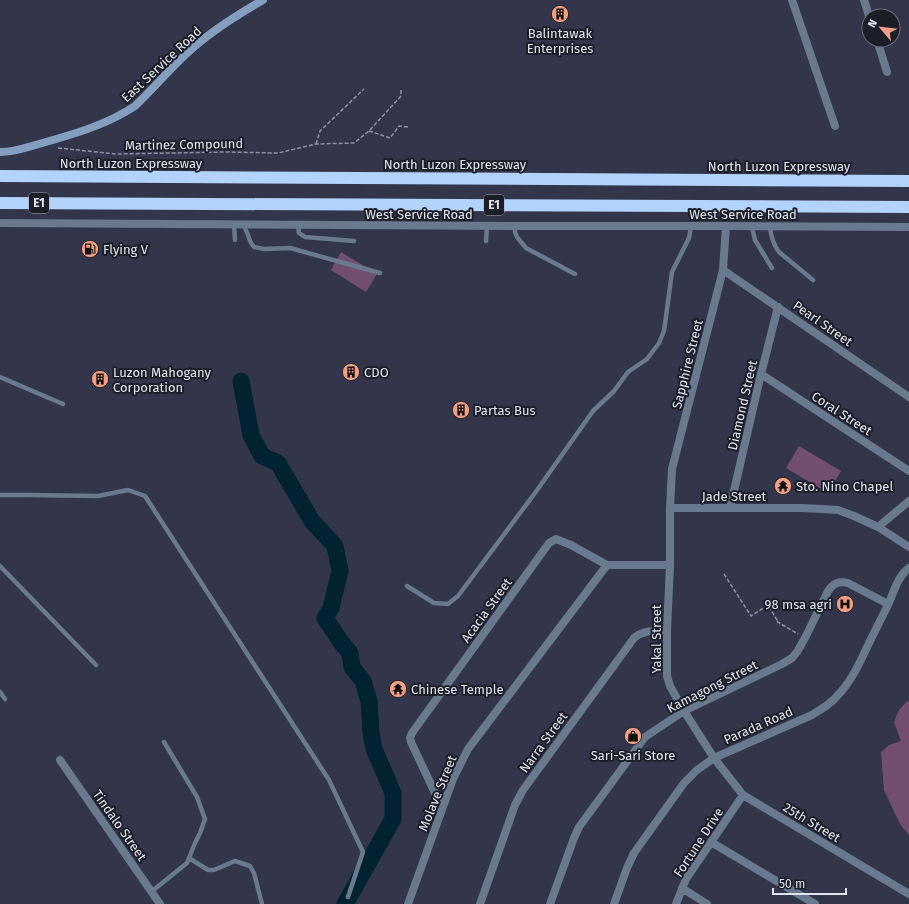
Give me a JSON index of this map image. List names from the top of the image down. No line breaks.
{"streets":{"highway":["North Luzon Expressway","E1"],"main road":["East Service Road"],"street":["West Service Road","Pearl Street","Sapphire Street","Diamond Street","Coral Street","Jade Street","Acacia Street","Yakal Street","Kamagong Street","Parada Road","Narra Street","Molave Street","25th Street","Tindalo Street","Fortune Drive"],"path":["Martinez Compound"]},"crossings":[["West Service Road","Sapphire Street"],["Pearl Street","Sapphire Street"],["Pearl Street","Diamond Street"],["Sapphire Street","Jade Street"],["Sapphire Street","Yakal Street"],["Diamond Street","Coral Street"],["Diamond Street","Jade Street"],["Jade Street","Yakal Street"],["Acacia Street","Yakal Street"],["Acacia Street","Molave Street"],["Yakal Street","Kamagong Street"],["Yakal Street","Parada Road"],["Yakal Street","Narra Street"],["Yakal Street","25th Street"],["Kamagong Street","Parada Road"],["Parada Road","25th Street"],["25th Street","Fortune Drive"]],"places":{"building":["Balintawak Enterprises","CDO","Luzon Mahogany Corporation","Partas Bus"],"fuel station":["Flying V"],"temple":["Sto. Nino Chapel","Chinese Temple"],"hospital":["98 msa agri"],"shop":["Sari-Sari Store"]},"scale_bar":"50 m","north":"top left"}
